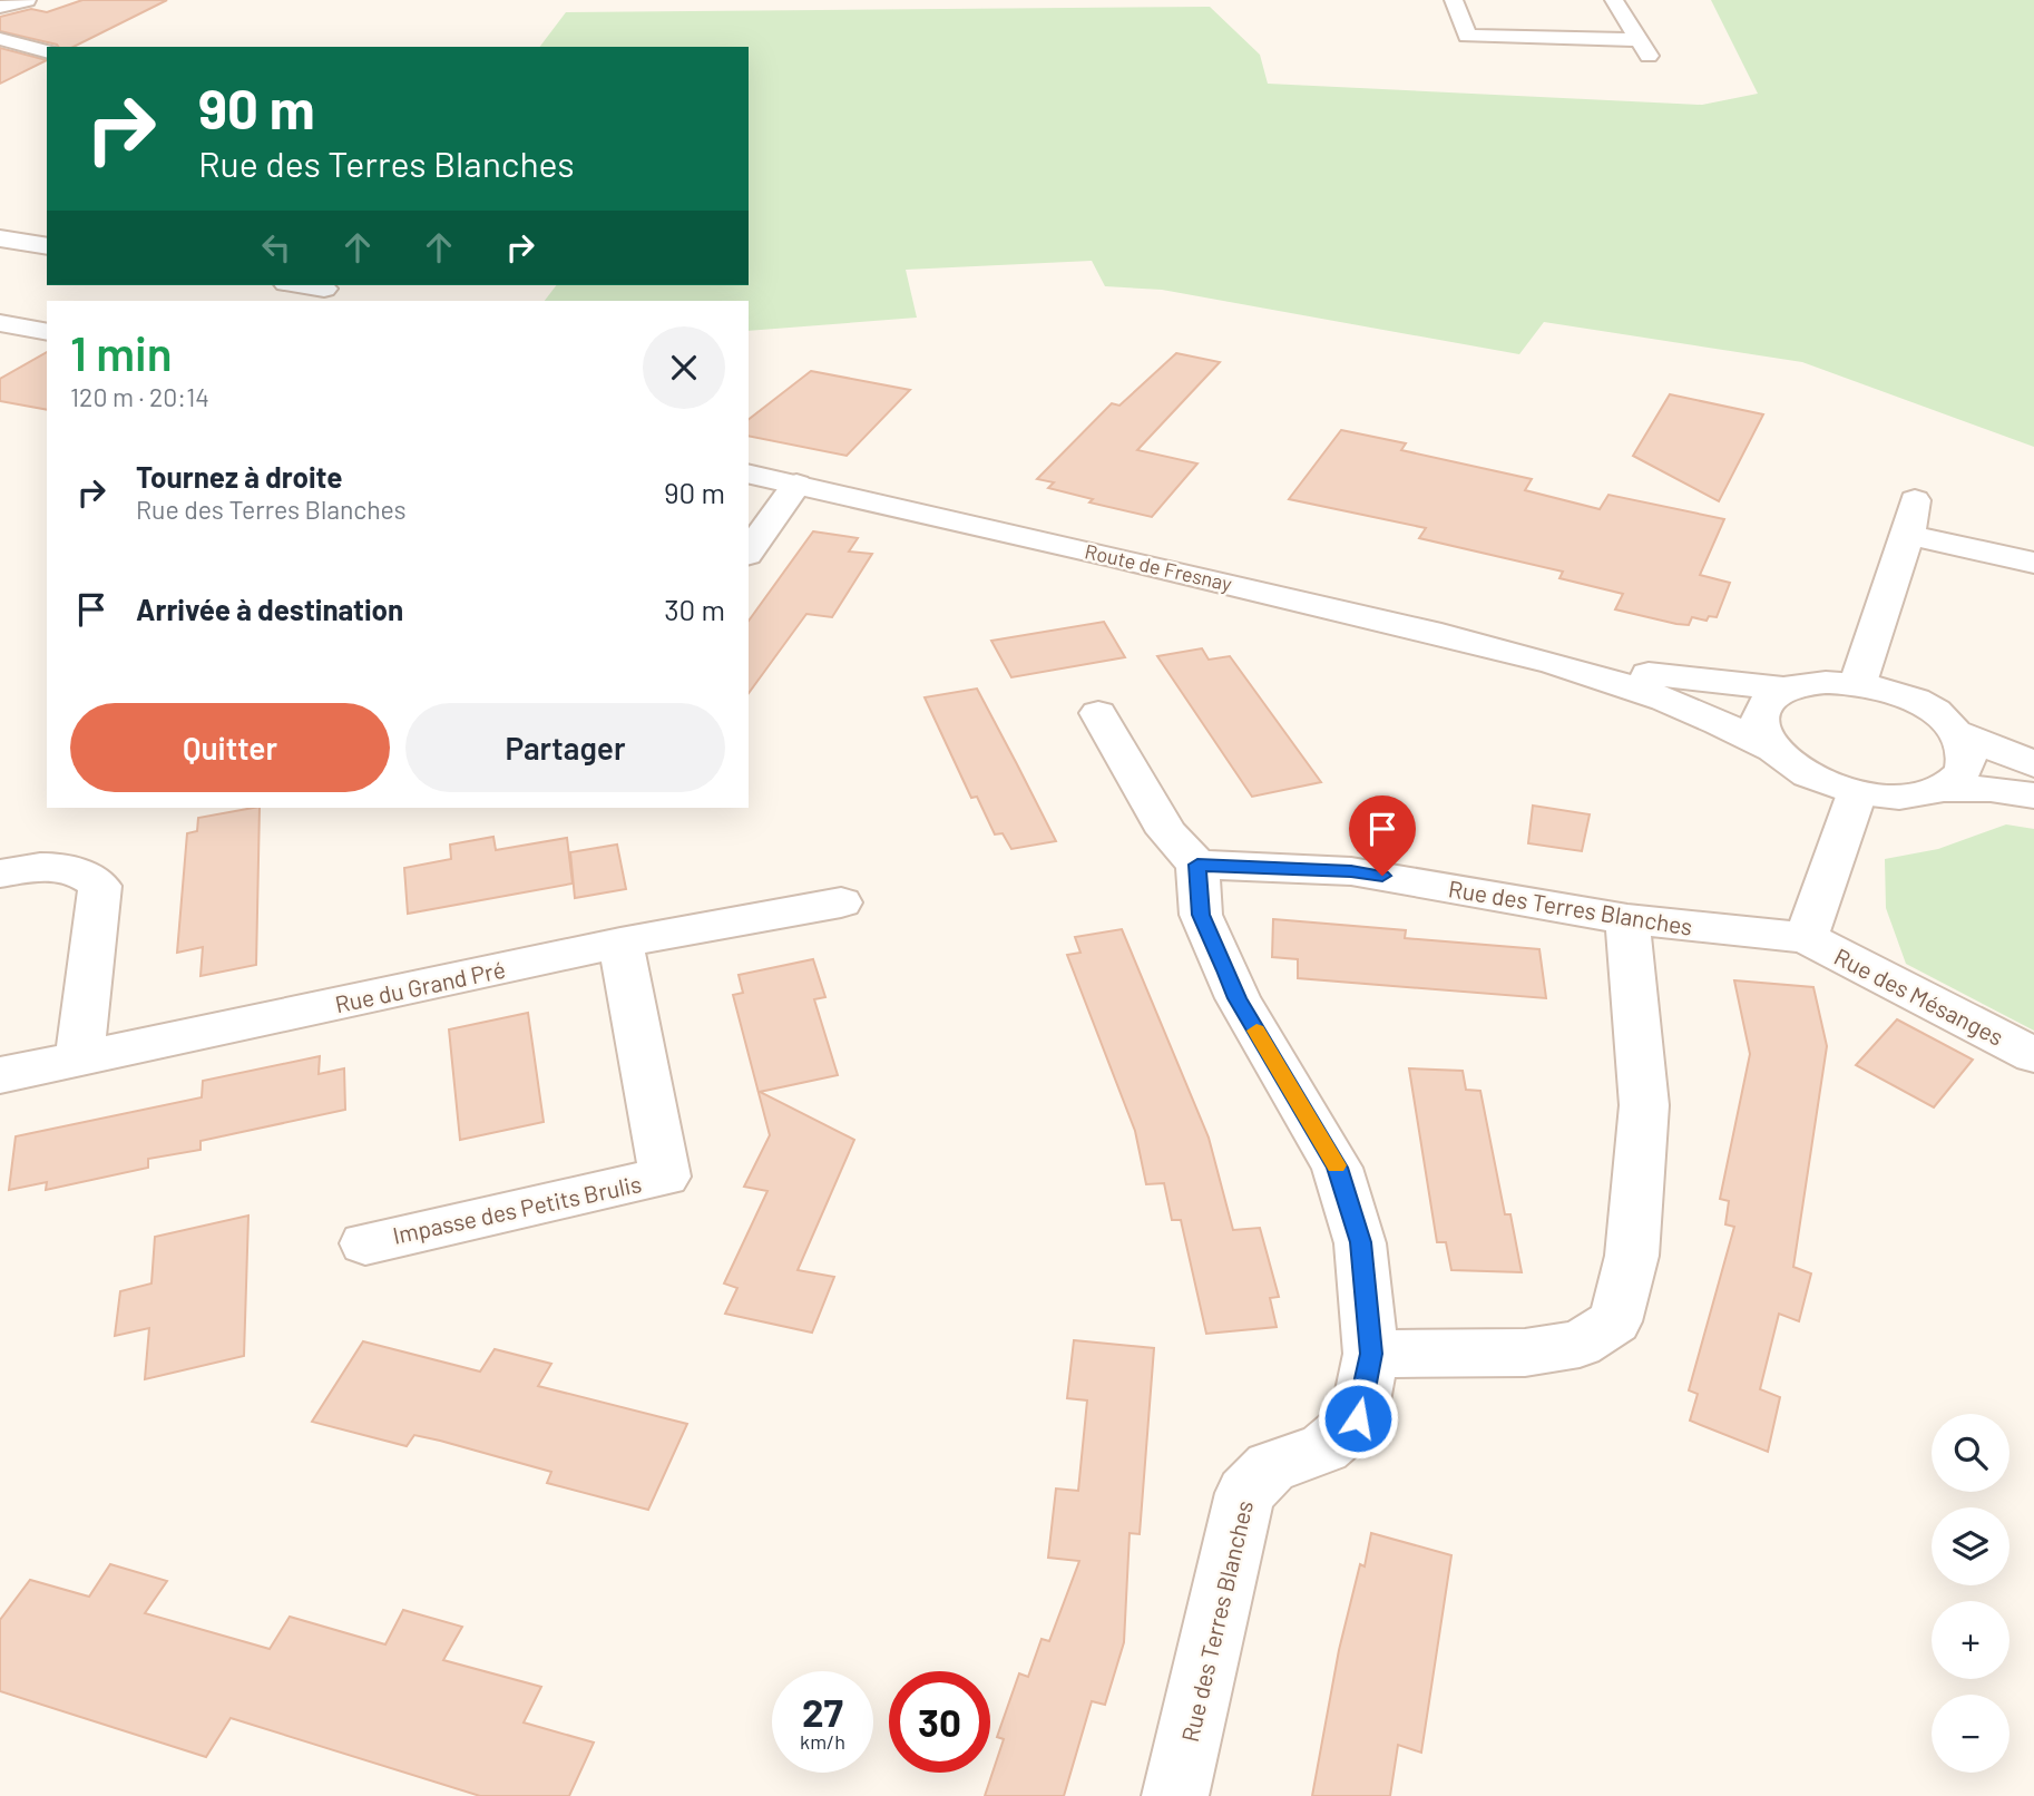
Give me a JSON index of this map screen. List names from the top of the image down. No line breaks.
{"streets":{"street":["Route de Fresnay","Rue des Terres Blanches","Rue du Grand Pré","Rue des Mésanges","Impasse des Petits Brulis"]},"crossings":[["Rue des Terres Blanches","Rue des Mésanges"],["Rue du Grand Pré","Impasse des Petits Brulis"]],"page":{"turn":["90 m","Rue des Terres Blanches"],"heading":["1 min","120 m · 20:14"],"list":[{"name":"Tournez à droite","note":"Rue des Terres Blanches","value":"90 m"},{"name":"Arrivée à destination","value":"30 m"}],"buttons":["Quitter","Partager"],"map_buttons":["+","−"],"speed":"27 km/h","limit":"30"}}
